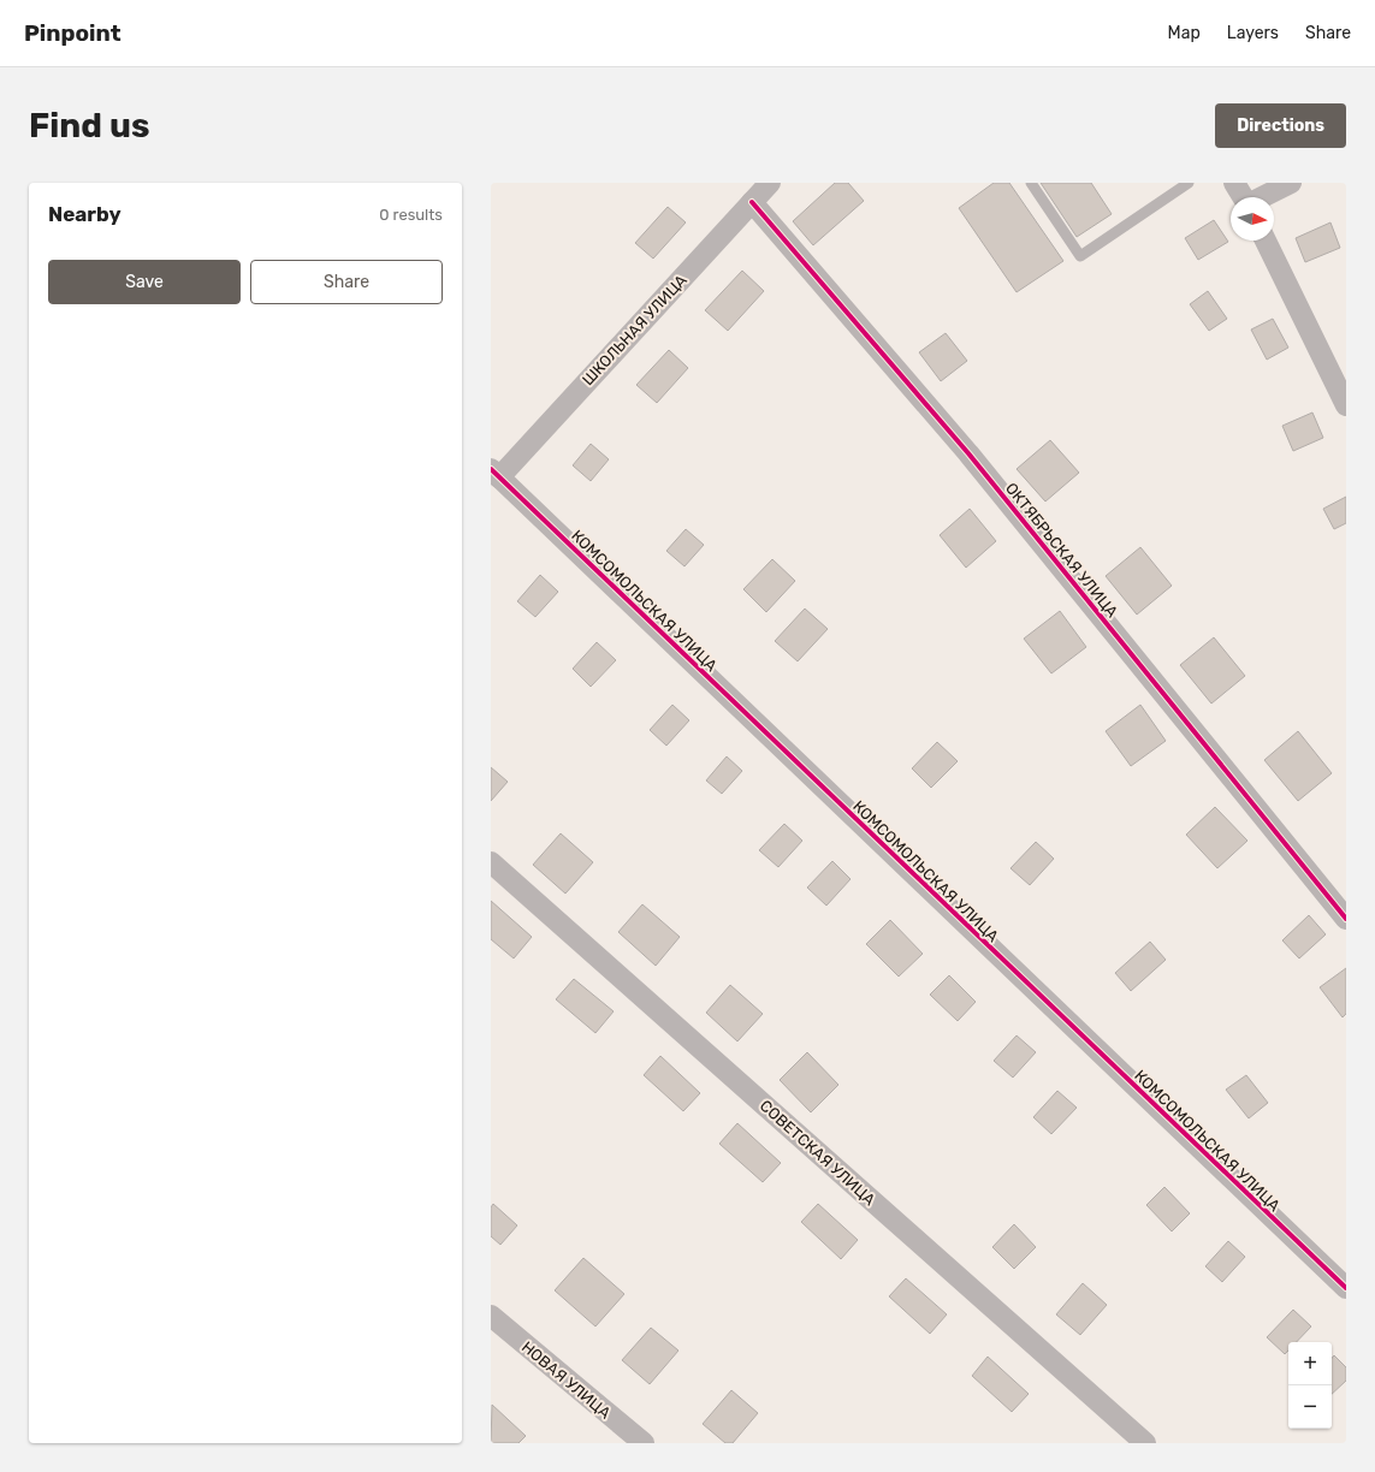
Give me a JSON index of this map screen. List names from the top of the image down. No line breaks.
{"streets":{"street":["ШКОЛЬНАЯ УЛИЦА","ОКТЯБРЬСКАЯ УЛИЦА","КОМСОМОЛЬСКАЯ УЛИЦА","СОВЕТСКАЯ УЛИЦА","НОВАЯ УЛИЦА"]},"crossings":[["ШКОЛЬНАЯ УЛИЦА","ОКТЯБРЬСКАЯ УЛИЦА"],["ШКОЛЬНАЯ УЛИЦА","КОМСОМОЛЬСКАЯ УЛИЦА"]],"north":"right","page":{"header":"Pinpoint","nav":["Map","Layers","Share"],"buttons":["Directions",["Save","Share"]],"title":"Find us","heading":["Nearby","0 results"],"map_buttons":["+","−"]}}
